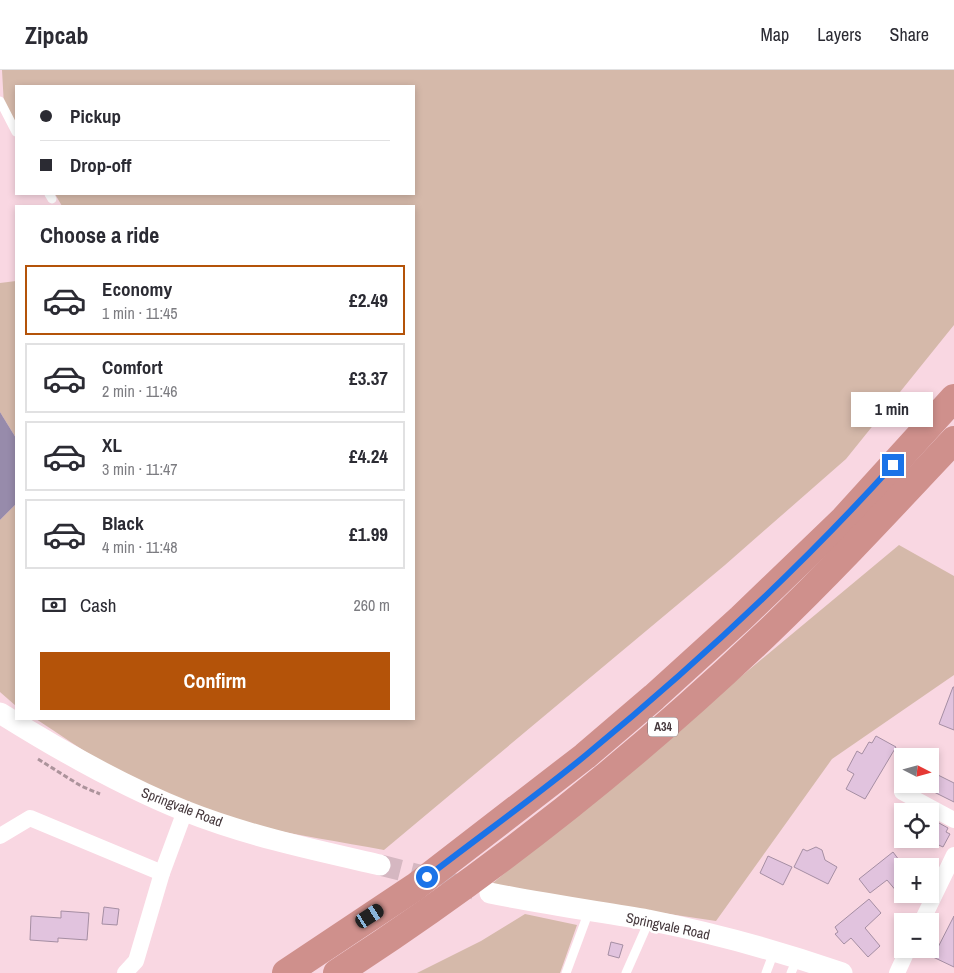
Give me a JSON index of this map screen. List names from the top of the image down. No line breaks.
{"streets":{"highway":["A34"],"street":["Springvale Road"]},"north":"right","page":{"header":"Zipcab","nav":["Map","Layers","Share"],"banner":["Pickup","Drop-off"],"heading":"Choose a ride","list":[{"name":"Economy","note":"1 min · 11:45","value":"£2.49"},{"name":"Comfort","note":"2 min · 11:46","value":"£3.37"},{"name":"XL","note":"3 min · 11:47","value":"£4.24"},{"name":"Black","note":"4 min · 11:48","value":"£1.99"}],"bubble":"1 min","pay":["Cash","260 m"],"buttons":"Confirm","map_buttons":["+","−"]}}
